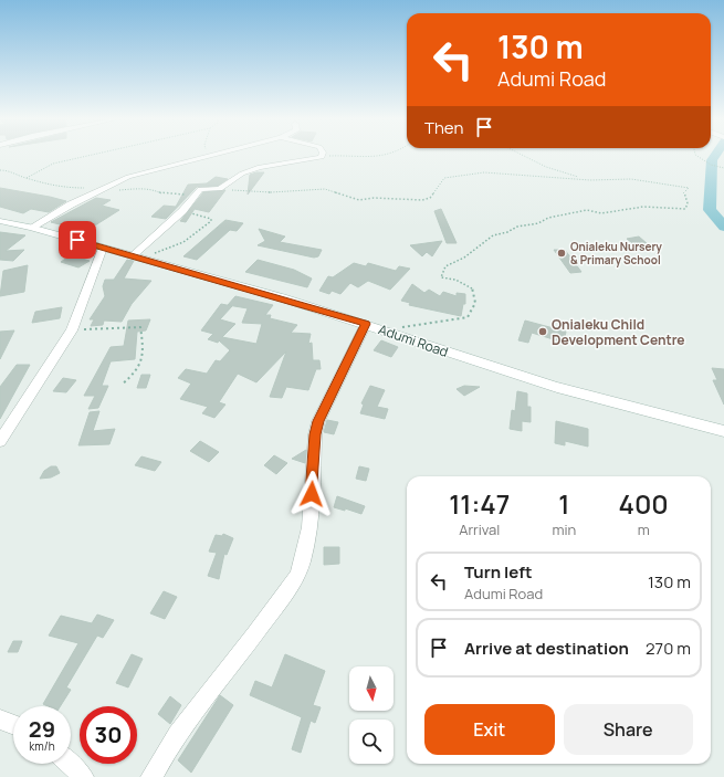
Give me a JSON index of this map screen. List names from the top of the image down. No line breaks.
{"streets":{"main road":["Adumi Road"]},"places":["Onialeku Nursery & Primary School","Onialeku Child Development Centre"],"north":"bottom","page":{"turn":["130 m","Adumi Road"],"then":"Then","eta":["11:47","Arrival","1","min","400","m"],"list":[{"name":"Turn left","note":"Adumi Road","value":"130 m"},{"name":"Arrive at destination","value":"270 m"}],"buttons":["Exit","Share"],"speed":"29 km/h","limit":"30"}}
